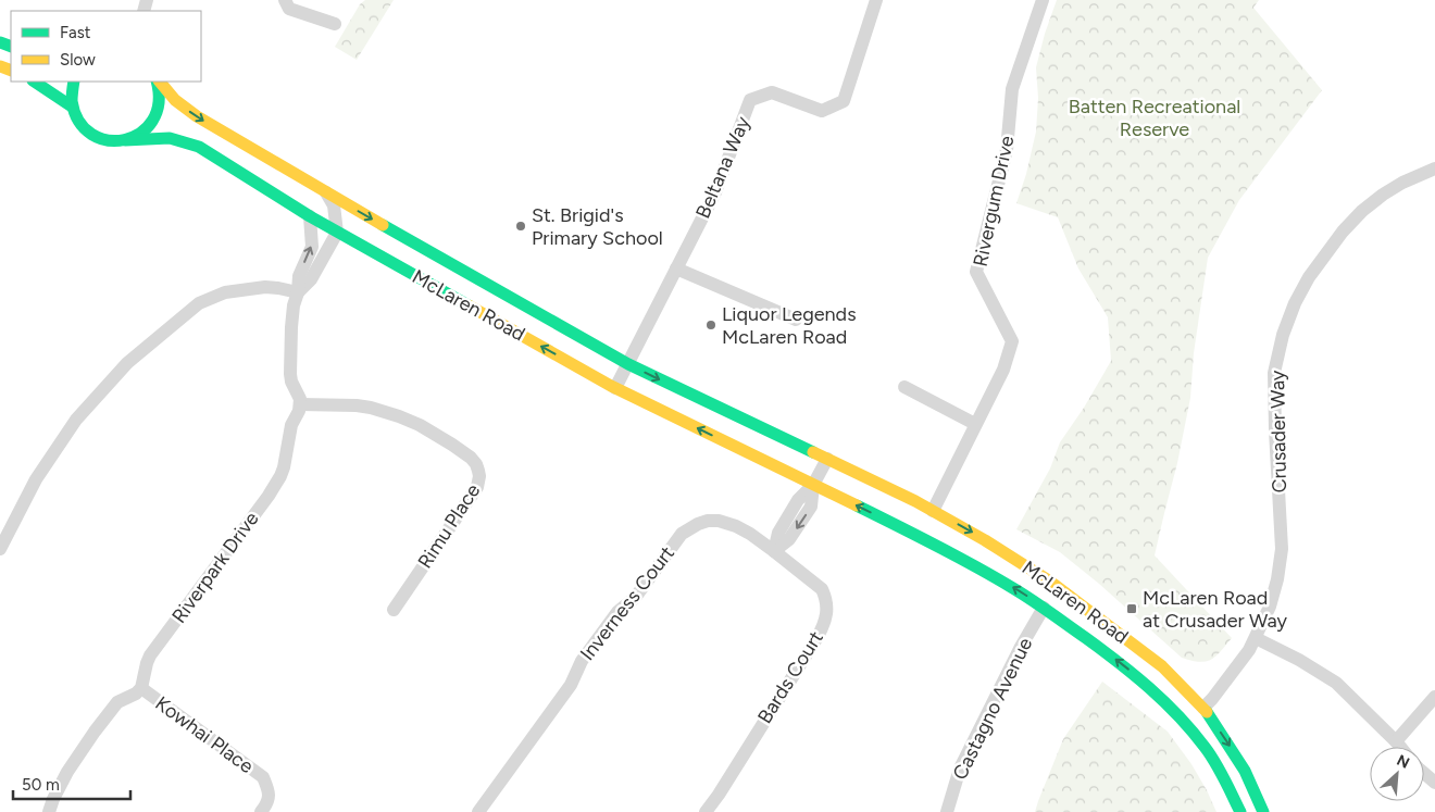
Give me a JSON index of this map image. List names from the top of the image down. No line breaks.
{"streets":{"main road":["McLaren Road"],"street":["Beltana Way","Rivergum Drive","Crusader Way","Rimu Place","Riverpark Drive","Inverness Court","Bards Court","Castagno Avenue","Kowhai Place"]},"crossings":[["Beltana Way","McLaren Road"],["Rivergum Drive","McLaren Road"],["McLaren Road","Crusader Way"],["McLaren Road","Castagno Avenue"],["Rimu Place","Riverpark Drive"],["Riverpark Drive","Kowhai Place"],["Inverness Court","Bards Court"]],"parks":["Batten Recreational Reserve"],"places":{"other":["St. Brigid's Primary School","Liquor Legends McLaren Road"],"transit":["McLaren Road at Crusader Way"]},"legend":["Fast","Slow"],"scale_bar":"50 m","north":"top right"}
